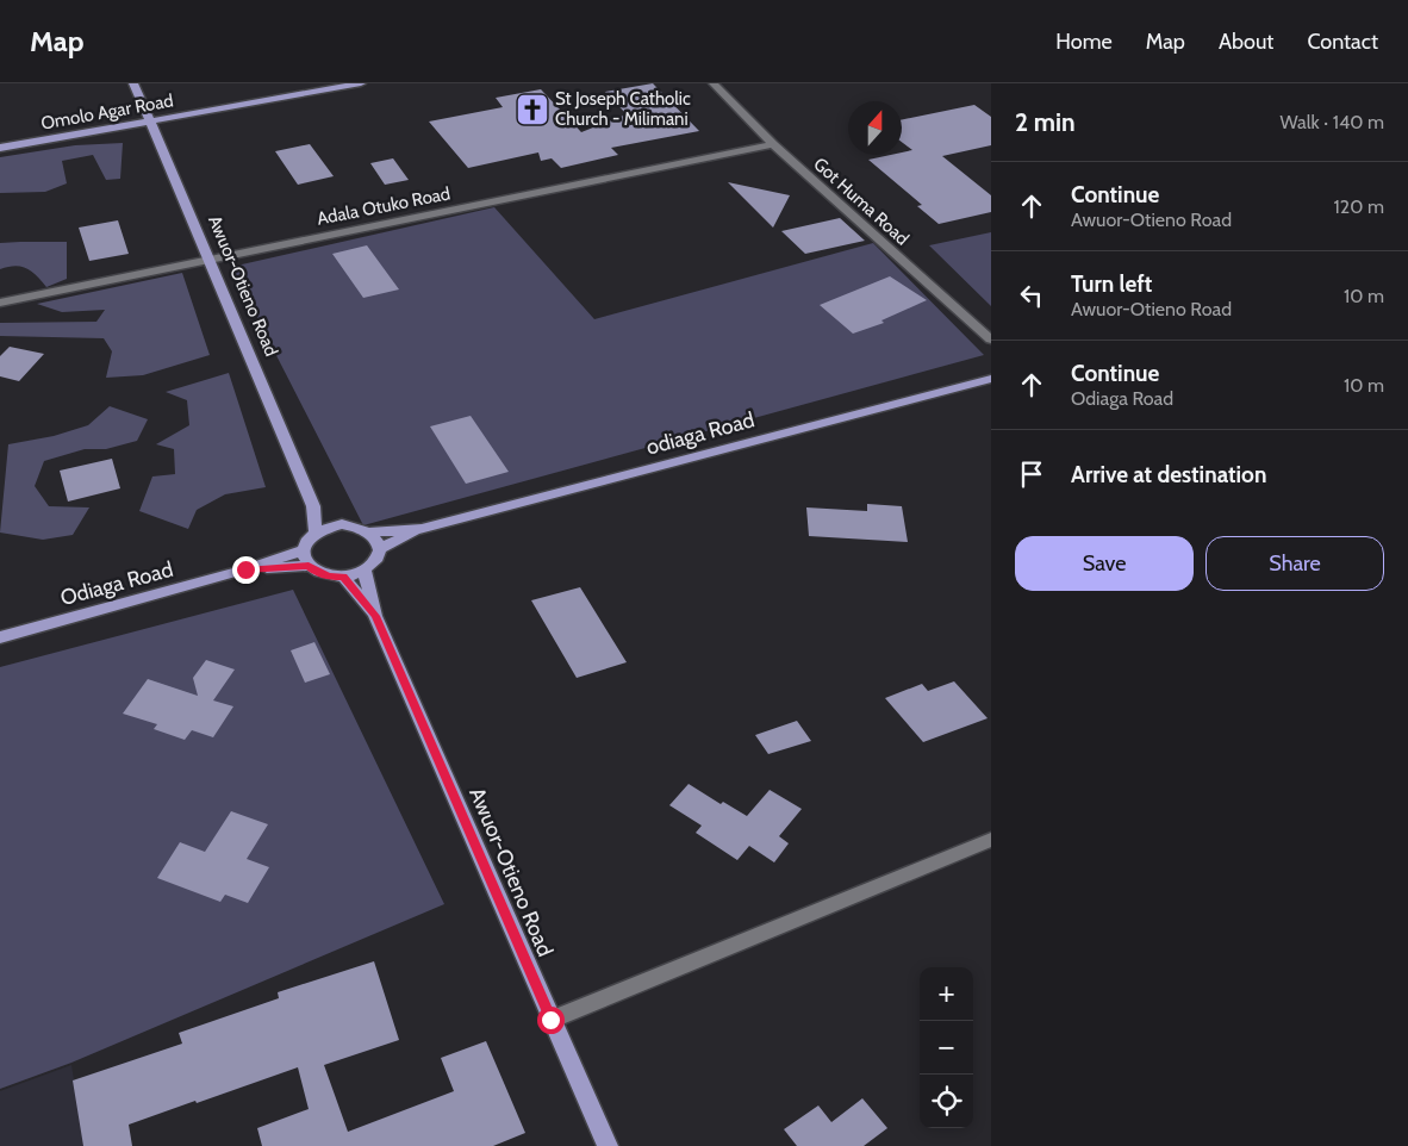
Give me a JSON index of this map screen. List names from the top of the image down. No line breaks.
{"streets":{"main road":["Omolo Agar Road","Awuor-Otieno Road","odiaga Road","Odiaga Road"],"street":["Got Huma Road","Adala Otuko Road"]},"crossings":[["Omolo Agar Road","Awuor-Otieno Road"],["Got Huma Road","Adala Otuko Road"],["Adala Otuko Road","Awuor-Otieno Road"],["Awuor-Otieno Road","Odiaga Road"]],"places":{"church":["St Joseph Catholic Church - Milimani"]},"north":"top","page":{"header":"Map","nav":["Home","Map","About","Contact"],"heading":["2 min","Walk · 140 m"],"list":[["Continue","Awuor-Otieno Road","120 m"],["Turn left","Awuor-Otieno Road","10 m"],["Continue","Odiaga Road","10 m"],"Arrive at destination"],"buttons":["Save","Share"],"map_buttons":["+","−"]}}
